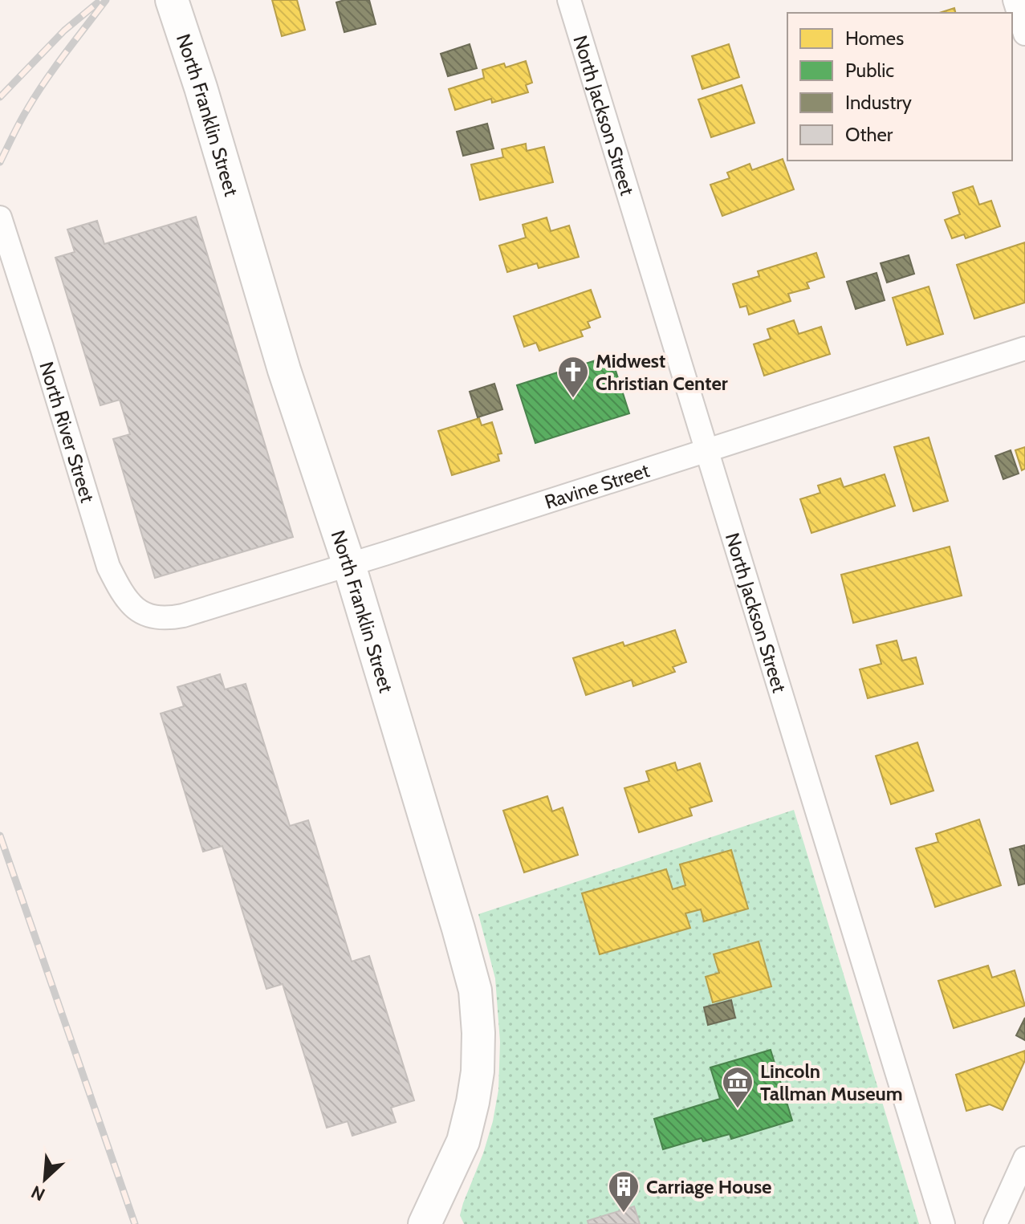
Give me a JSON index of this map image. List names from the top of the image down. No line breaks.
{"streets":{"main road":["North Franklin Street"],"street":["North Jackson Street","North River Street","Ravine Street"]},"crossings":[["North Franklin Street","Ravine Street"],["North Jackson Street","Ravine Street"],["North River Street","Ravine Street"]],"places":{"church":["Midwest Christian Center"],"museum":["Lincoln Tallman Museum"],"building":["Carriage House"]},"legend":["Homes","Public","Industry","Other"],"north":"bottom left"}
